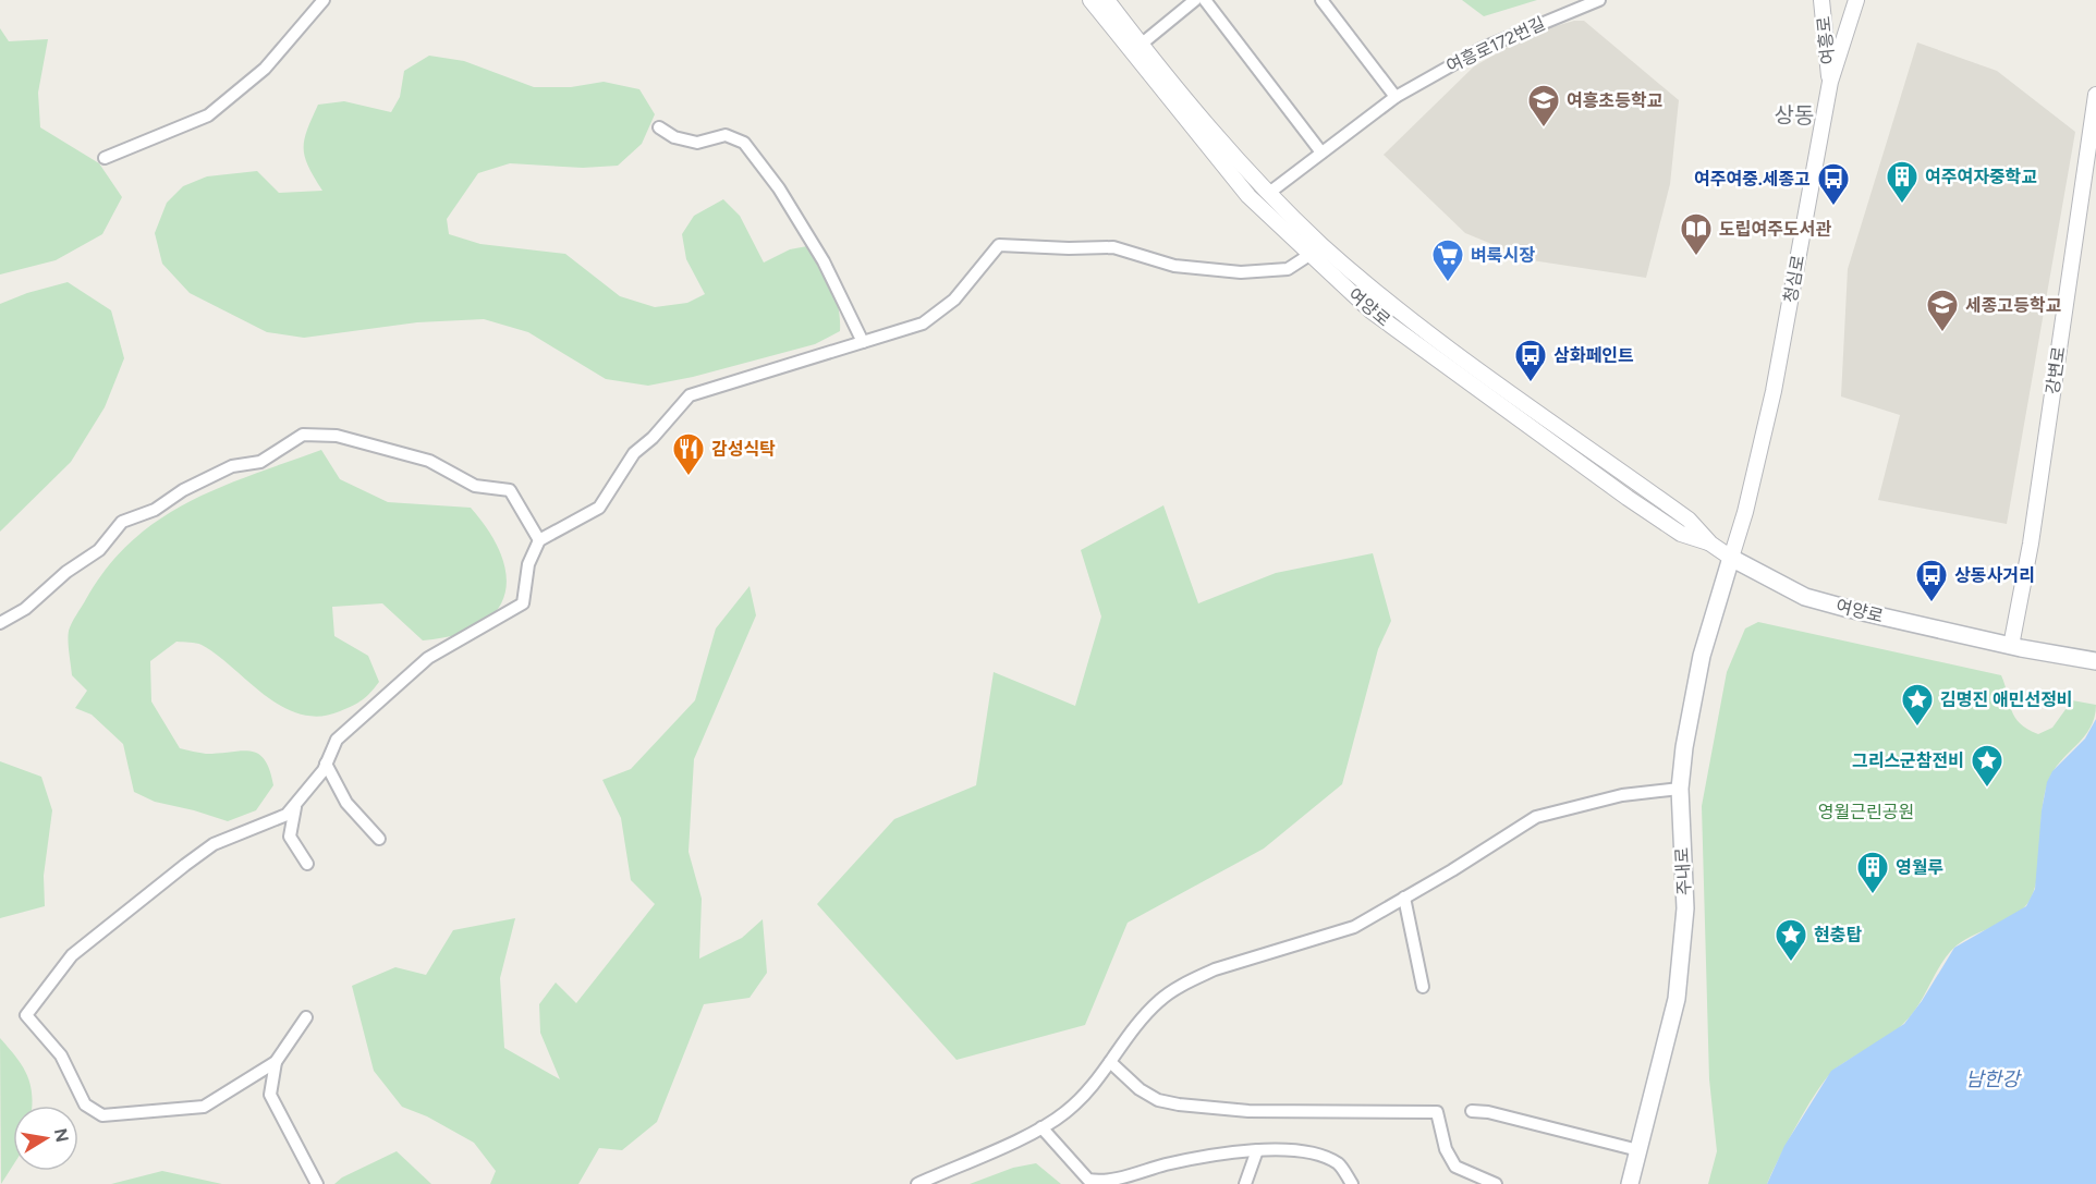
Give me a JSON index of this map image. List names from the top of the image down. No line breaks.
{"streets":{"main road":["여양로","주내로"],"street":["여흥로","여흥로172번길","청심로","강변로"]},"crossings":[["여흥로","청심로"],["여흥로172번길","여양로"],["청심로","여양로"],["청심로","주내로"],["여양로","강변로"],["여양로","주내로"]],"districts":["상동"],"water":["남한강"],"parks":["영월근린공원"],"places":{"school or university":["여흥초등학교","세종고등학교"],"building":["여주여자중학교","영월루"],"bus stop":["여주여중.세종고","삼화페인트","상동사거리"],"library":["도립여주도서관"],"supermarket":["벼룩시장"],"restaurant":["감성식탁"],"place":["김명진 애민선정비","그리스군참전비","현충탑"]},"north":"right"}
